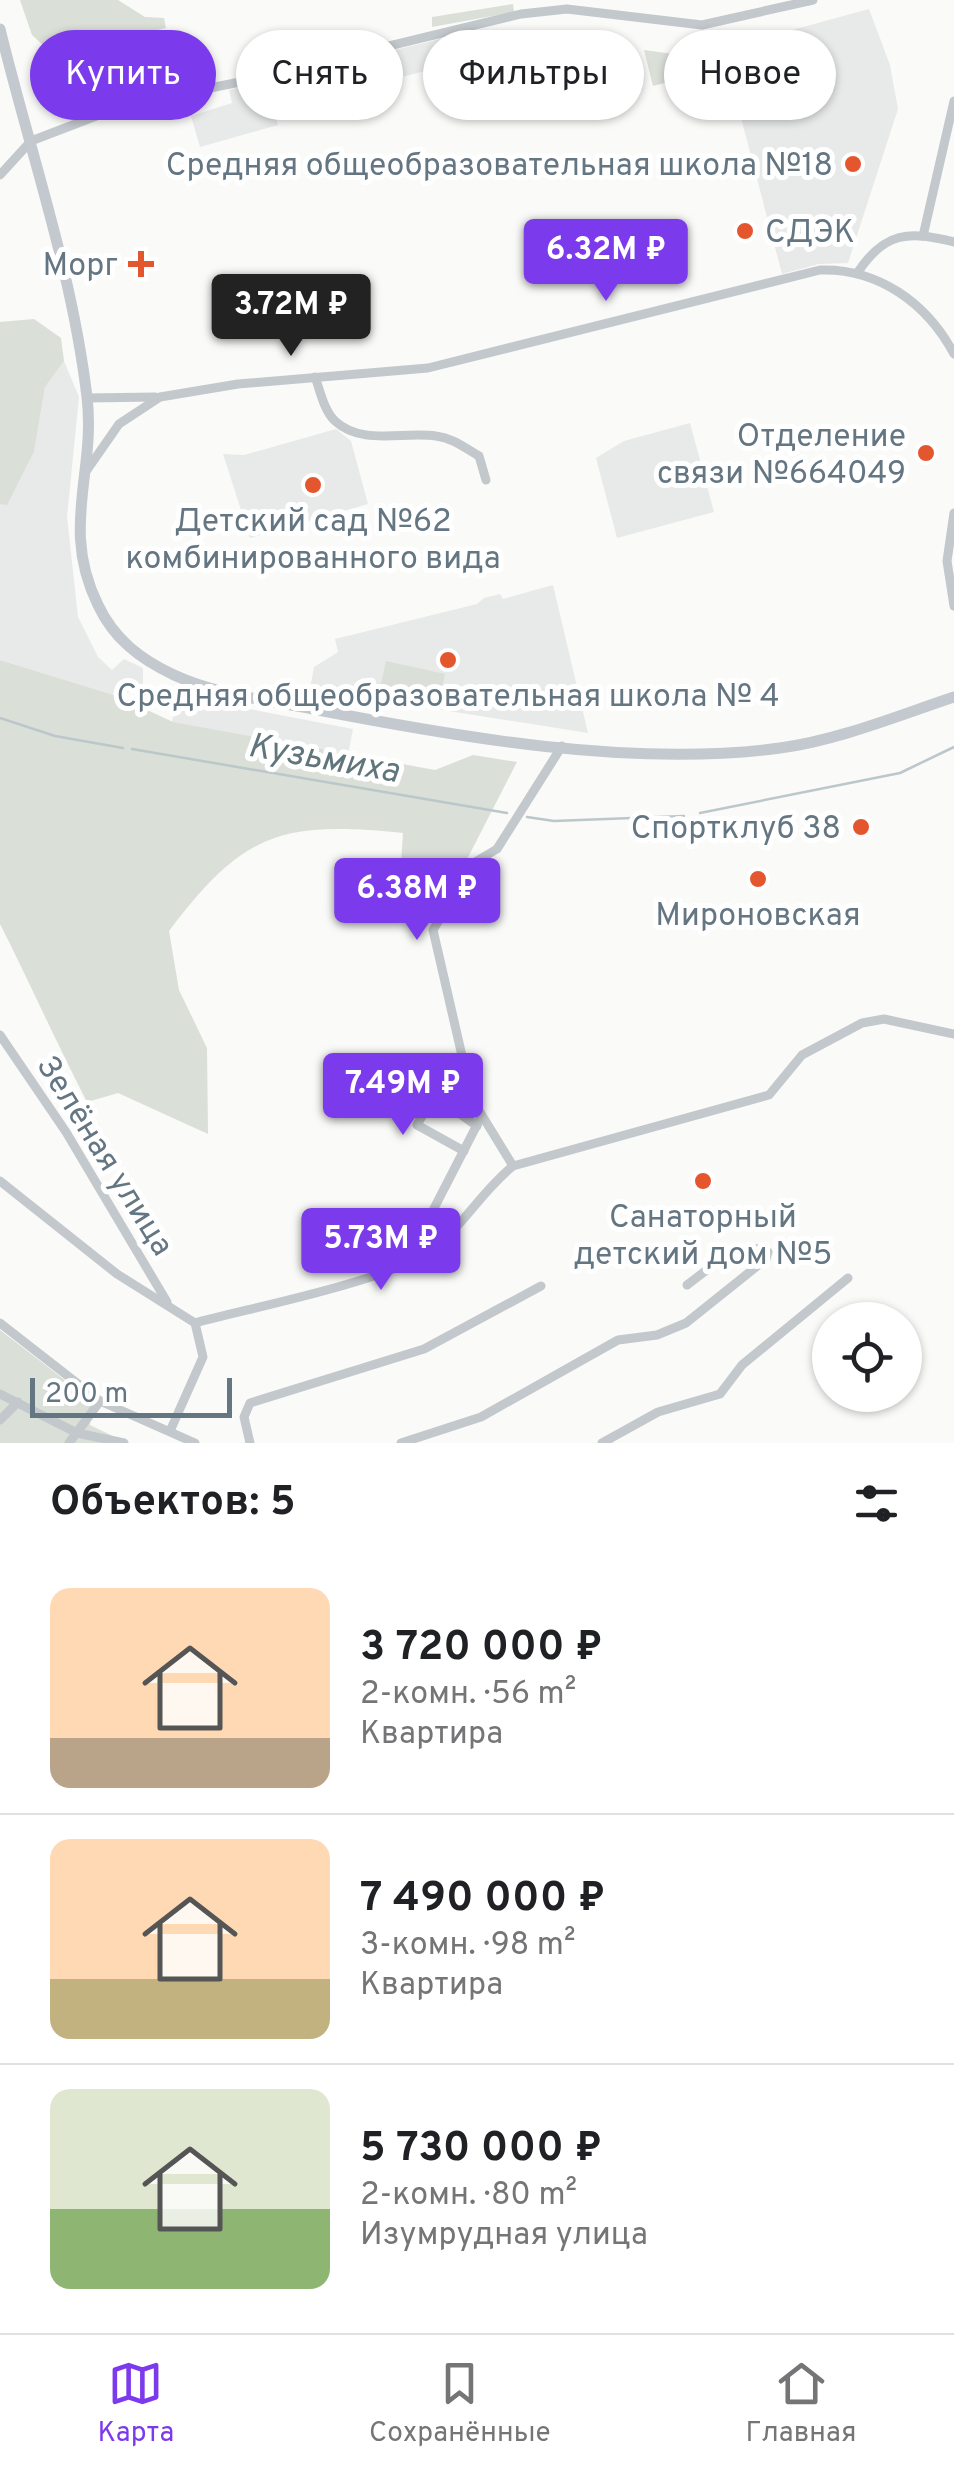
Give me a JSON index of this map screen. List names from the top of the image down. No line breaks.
{"streets":{"street":["Зелёная улица"]},"water":["Кузьмиха"],"places":{"other":["Средняя общеобразовательная школа №18","СДЭК","Отделение связи №664049","Детский сад №62 комбинированного вида","Средняя общеобразовательная школа № 4","Спортклуб 38","Мироновская","Санаторный детский дом №5"],"health":["Морг"]},"scale_bar":"200 m","page":{"chip":["Купить","Снять","Фильтры","Новое"],"price":["6.32M ₽","3.72M ₽","6.38M ₽","7.49M ₽","5.73M ₽"],"scale":"200 m","heading":"Объектов: 5","list":[{"name":"3 720 000 ₽","note":"2-комн. · 56 m² · Квартира"},{"name":"7 490 000 ₽","note":"3-комн. · 98 m² · Квартира"},{"name":"5 730 000 ₽","note":"2-комн. · 80 m² · Изумрудная улица"}],"tabs":["Карта","Сохранённые","Главная"]}}
